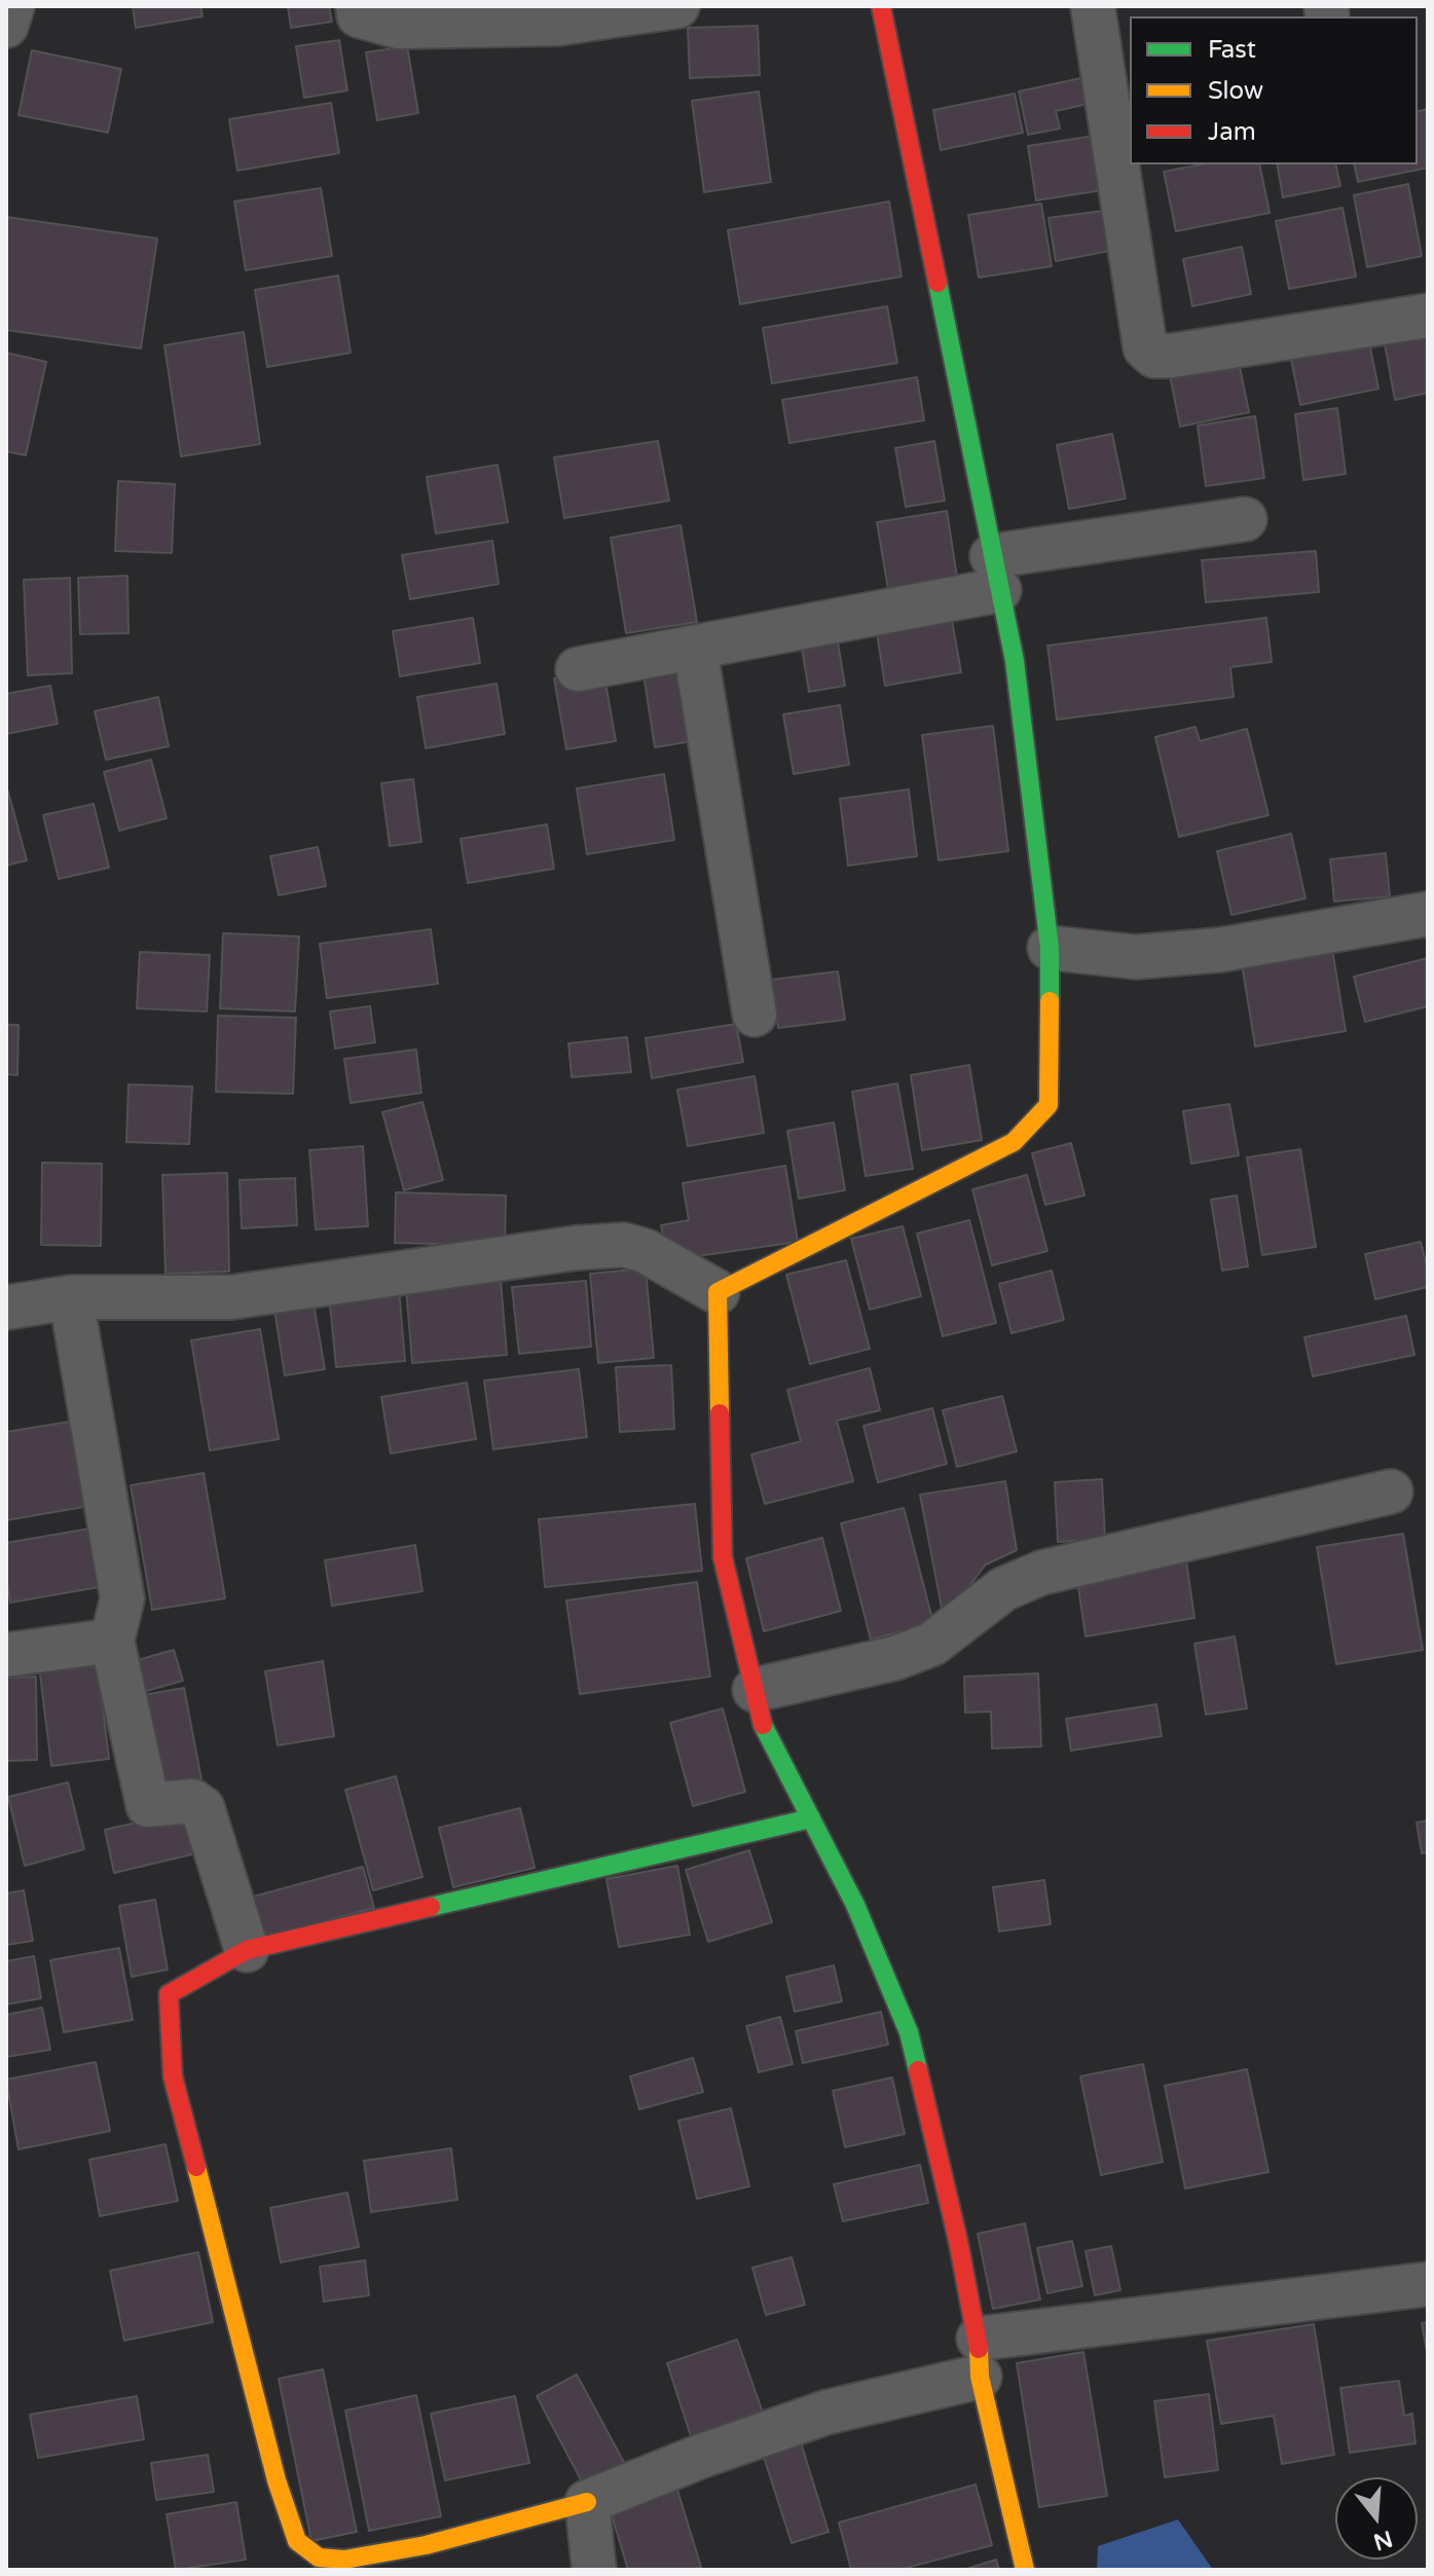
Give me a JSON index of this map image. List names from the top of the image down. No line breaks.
{"legend":["Fast","Slow","Jam"],"north":"bottom"}
